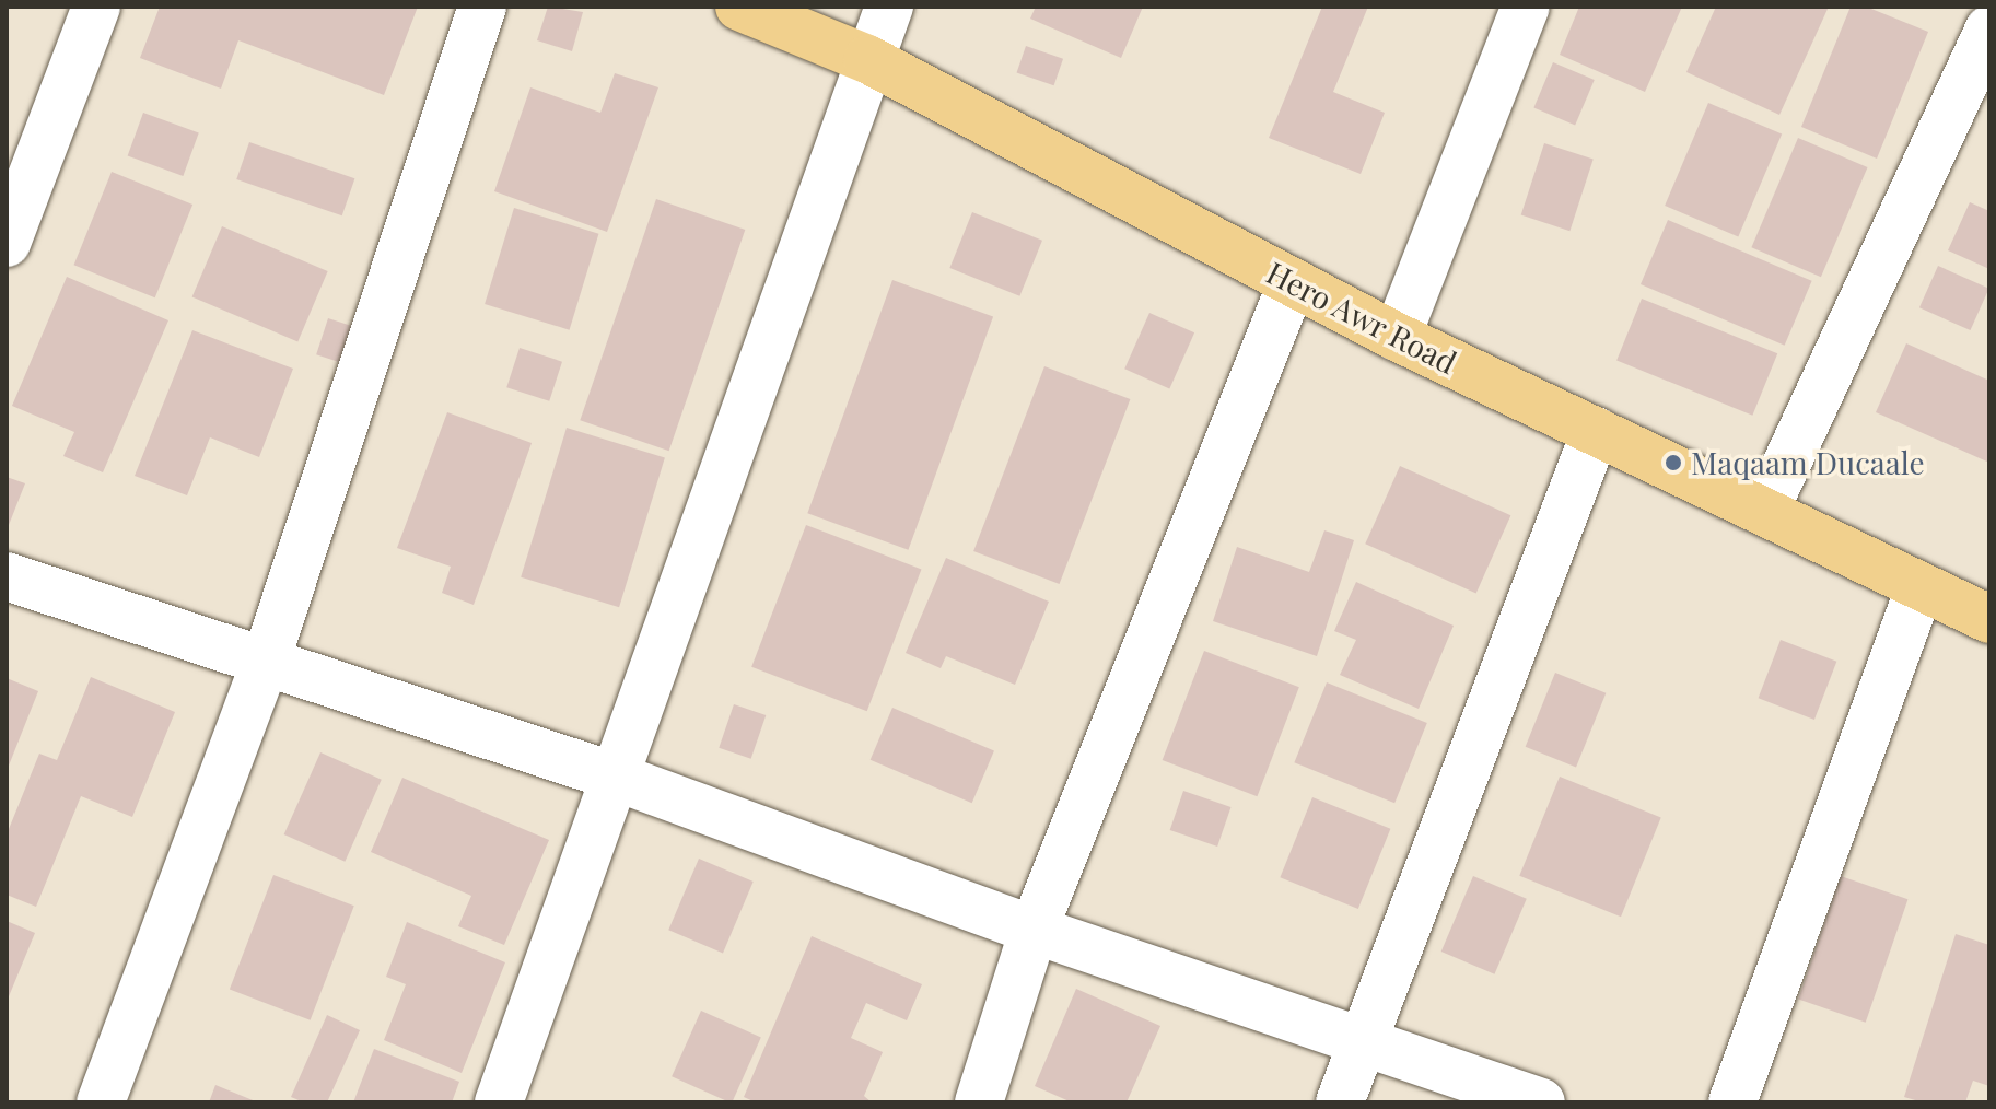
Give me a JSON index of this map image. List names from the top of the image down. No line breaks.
{"streets":{"main road":["Hero Awr Road"]},"places":["Maqaam Ducaale"]}
